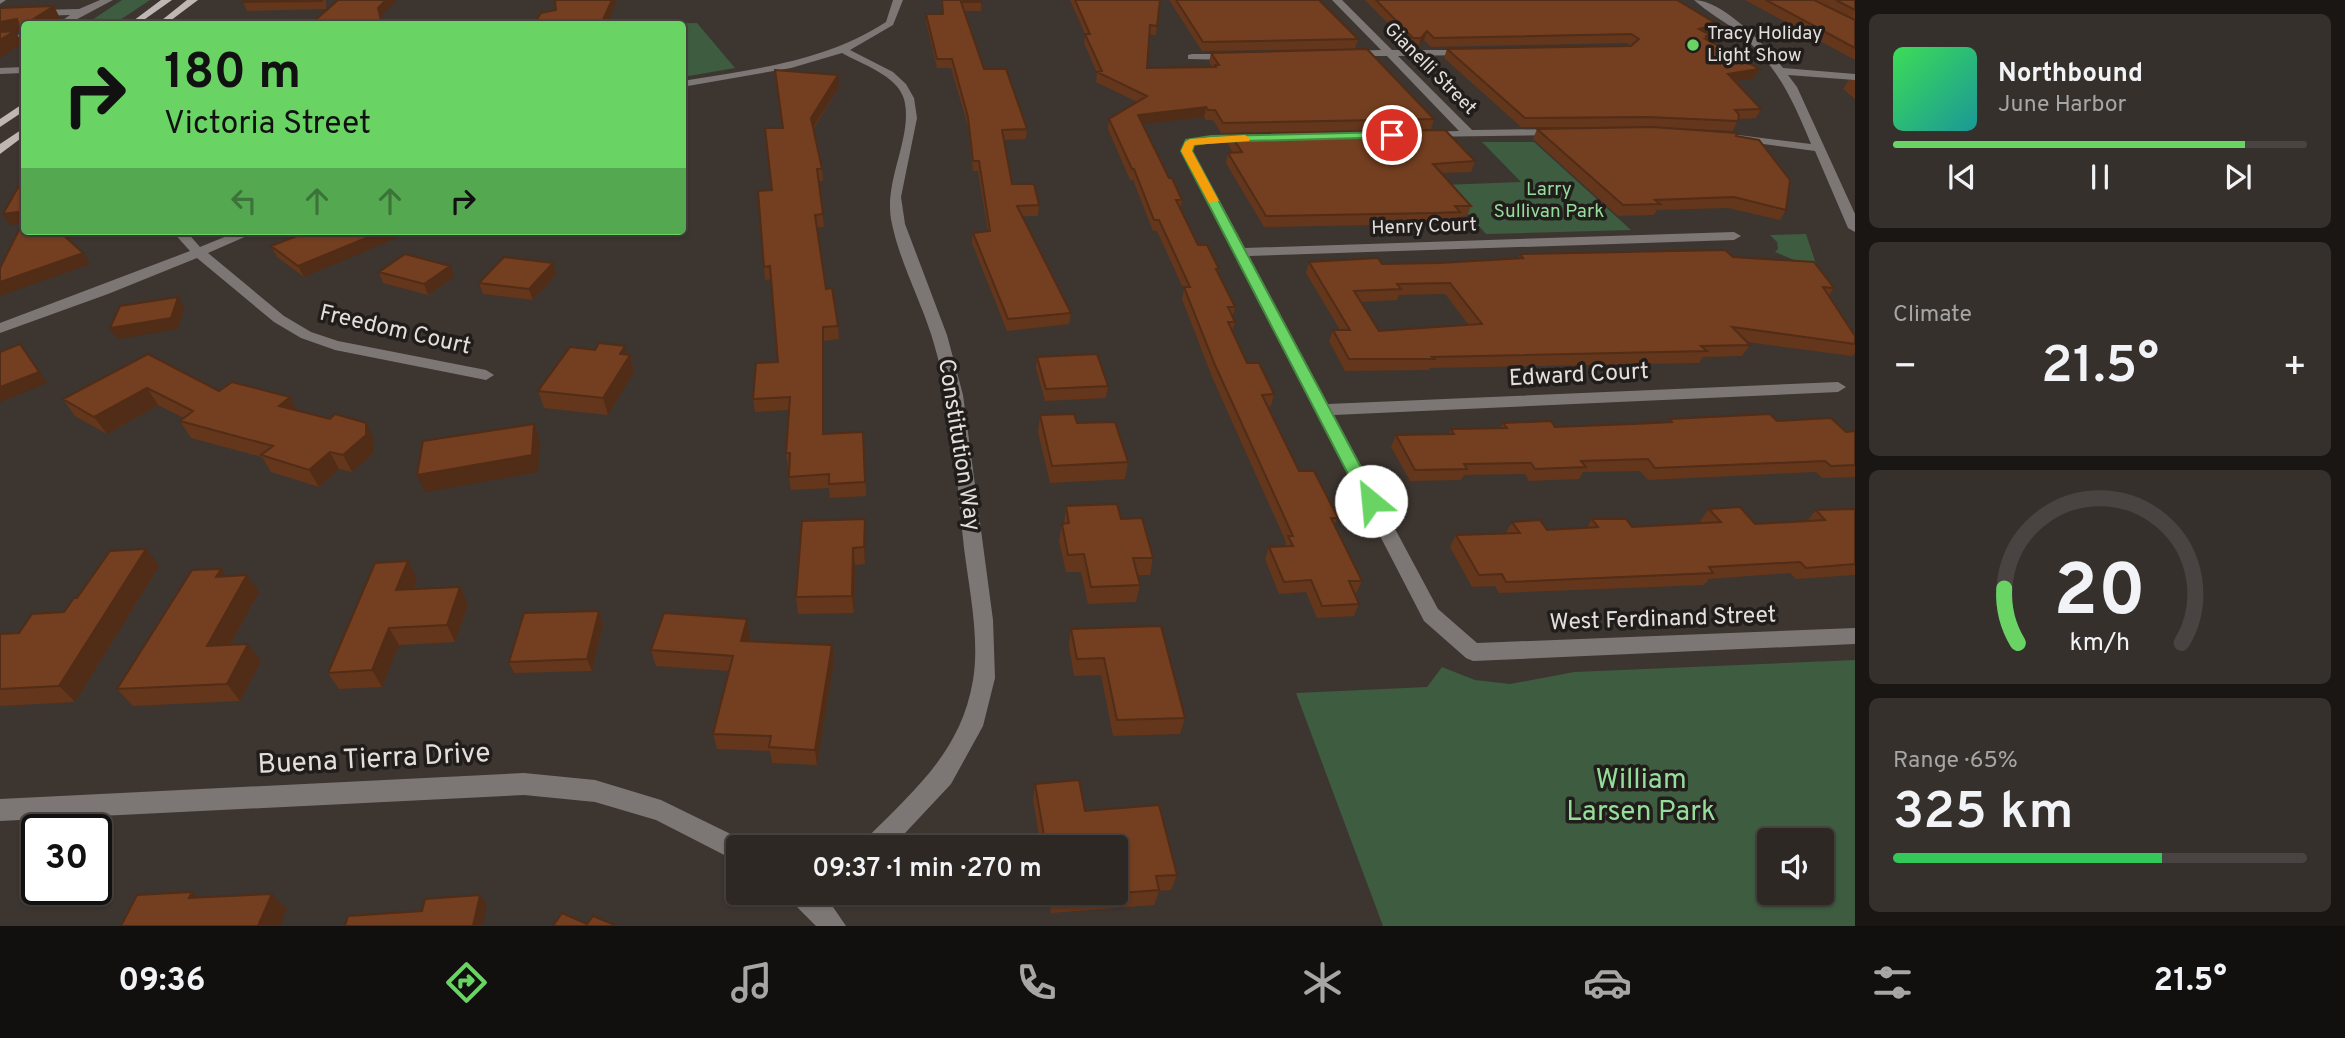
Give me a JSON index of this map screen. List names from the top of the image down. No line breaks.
{"streets":{"street":["Gianelli Street","Henry Court","Freedom Court","Edward Court","Constitution Way","West Ferdinand Street","Buena Tierra Drive"]},"crossings":[["Edward Court","West Ferdinand Street"]],"parks":["Larry Sullivan Park","William Larsen Park"],"places":["Tracy Holiday Light Show"],"page":{"turn":["180 m","Victoria Street"],"song":["Northbound","June Harbor"],"tile":["Climate",["Range · 65%","325 km"]],"heat":["−","21.5°","+"],"limit":"30","trip":"09:37 · 1 min · 270 m","tabs":["09:36","21.5°"],"gauge":["20","km/h"]}}
